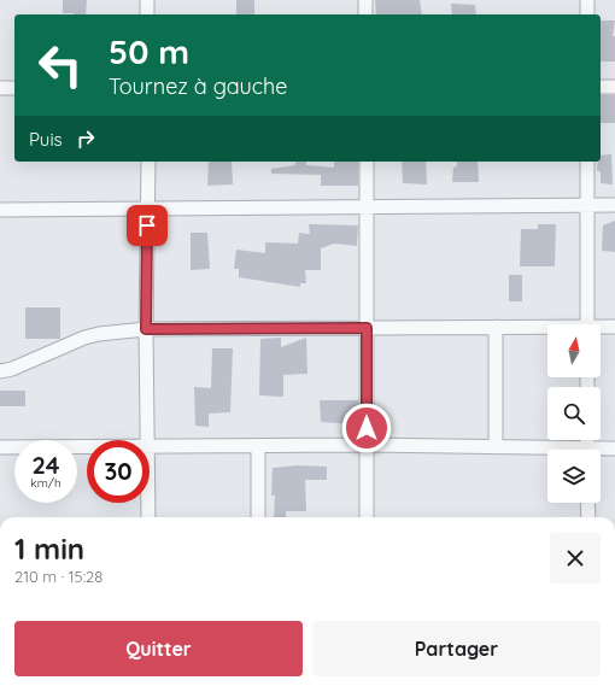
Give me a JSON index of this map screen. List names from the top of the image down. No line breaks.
{"north":"top","page":{"turn":["50 m","Tournez à gauche"],"then":"Puis","speed":"24 km/h","limit":"30","heading":["1 min","210 m · 15:28"],"buttons":["Quitter","Partager"]}}
